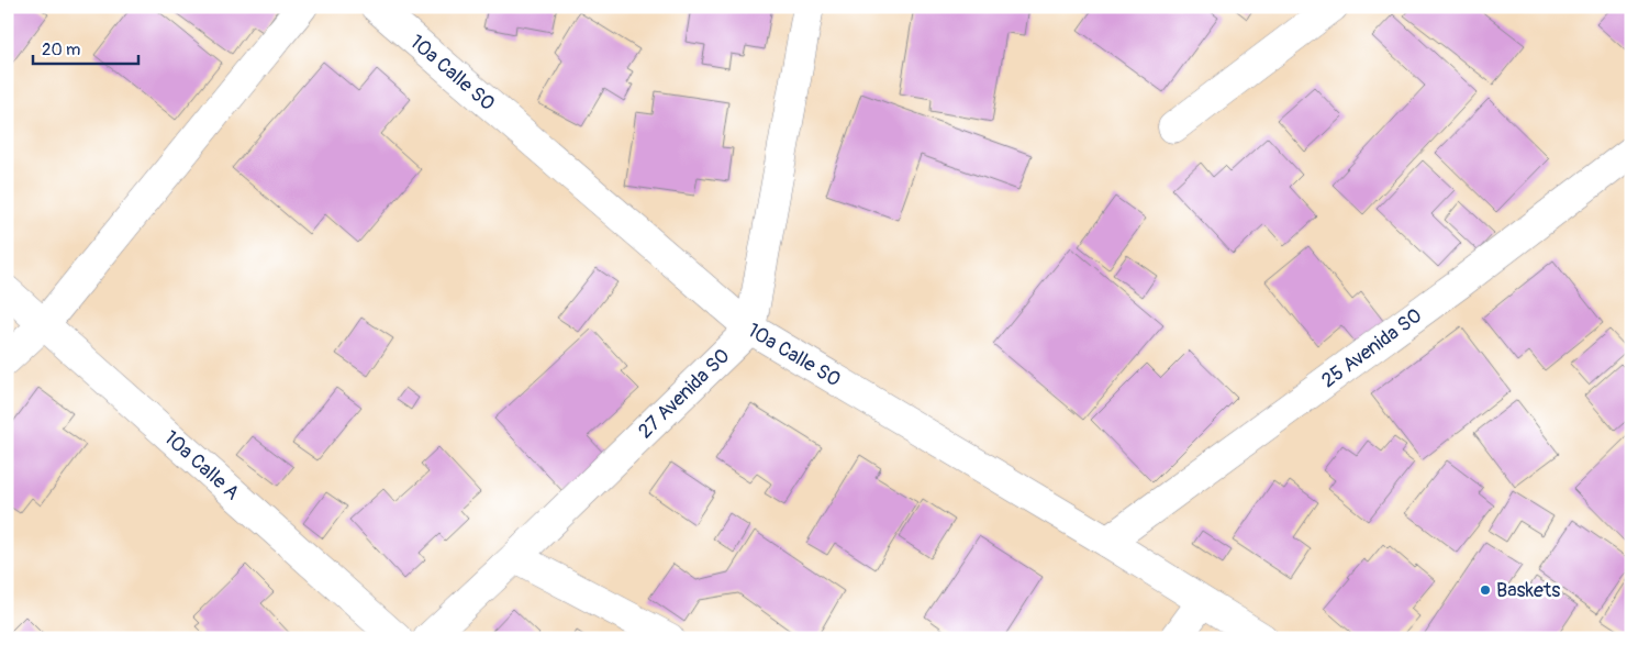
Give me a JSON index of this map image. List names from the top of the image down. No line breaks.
{"streets":{"street":["10a Calle SO","25 Avenida SO","27 Avenida SO","10a Calle A"]},"crossings":[["10a Calle SO","25 Avenida SO"],["10a Calle SO","27 Avenida SO"]],"places":["Baskets"],"scale_bar":"20 m"}
